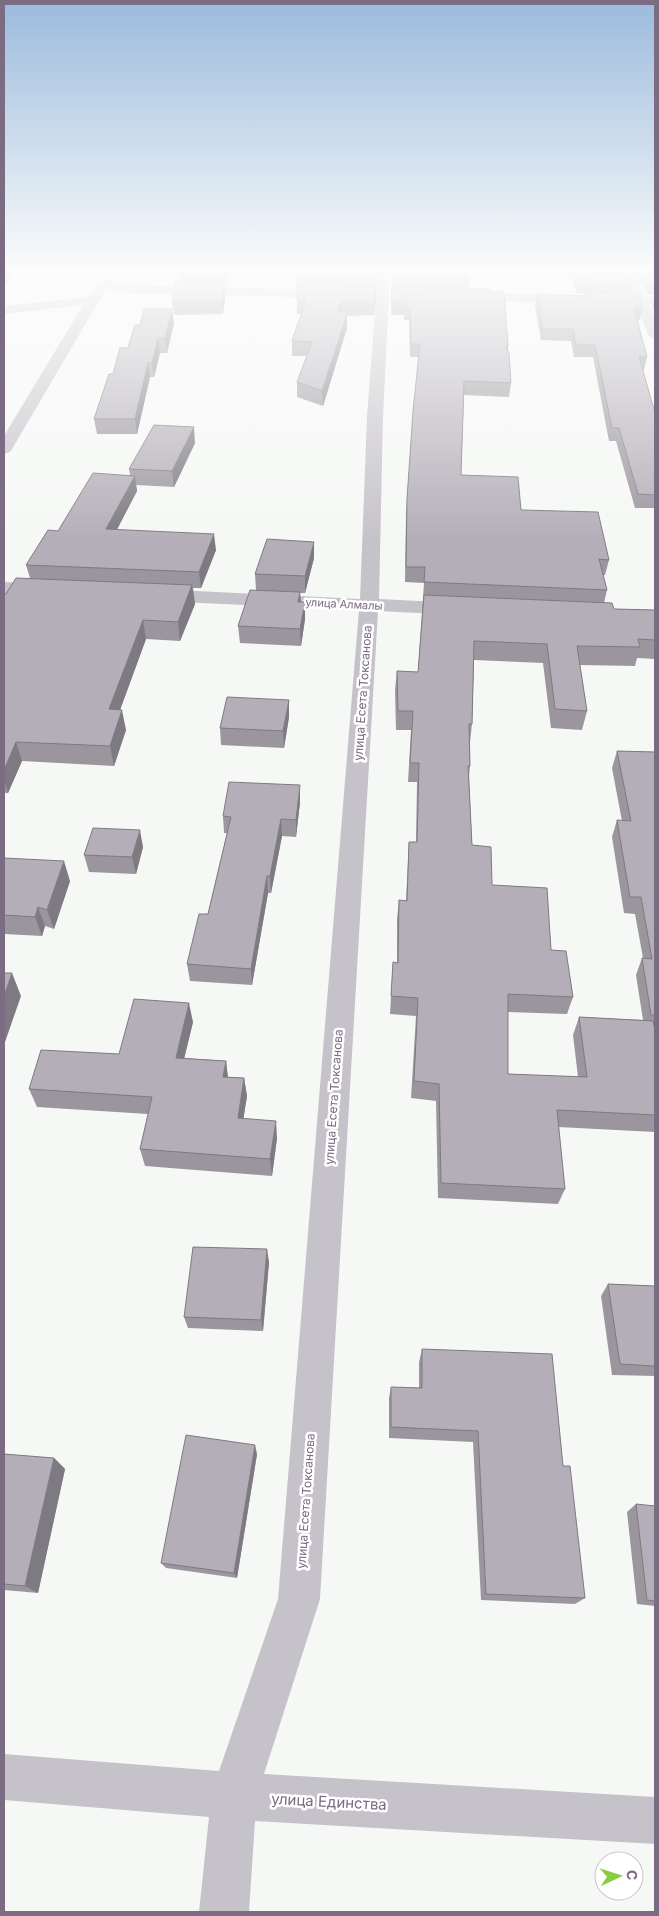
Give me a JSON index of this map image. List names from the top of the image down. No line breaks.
{"streets":{"street":["улица Алмалы","улица Есета Токсанова","улица Единства"]},"crossings":[["улица Алмалы","улица Есета Токсанова"],["улица Есета Токсанова","улица Единства"]],"north":"right"}
